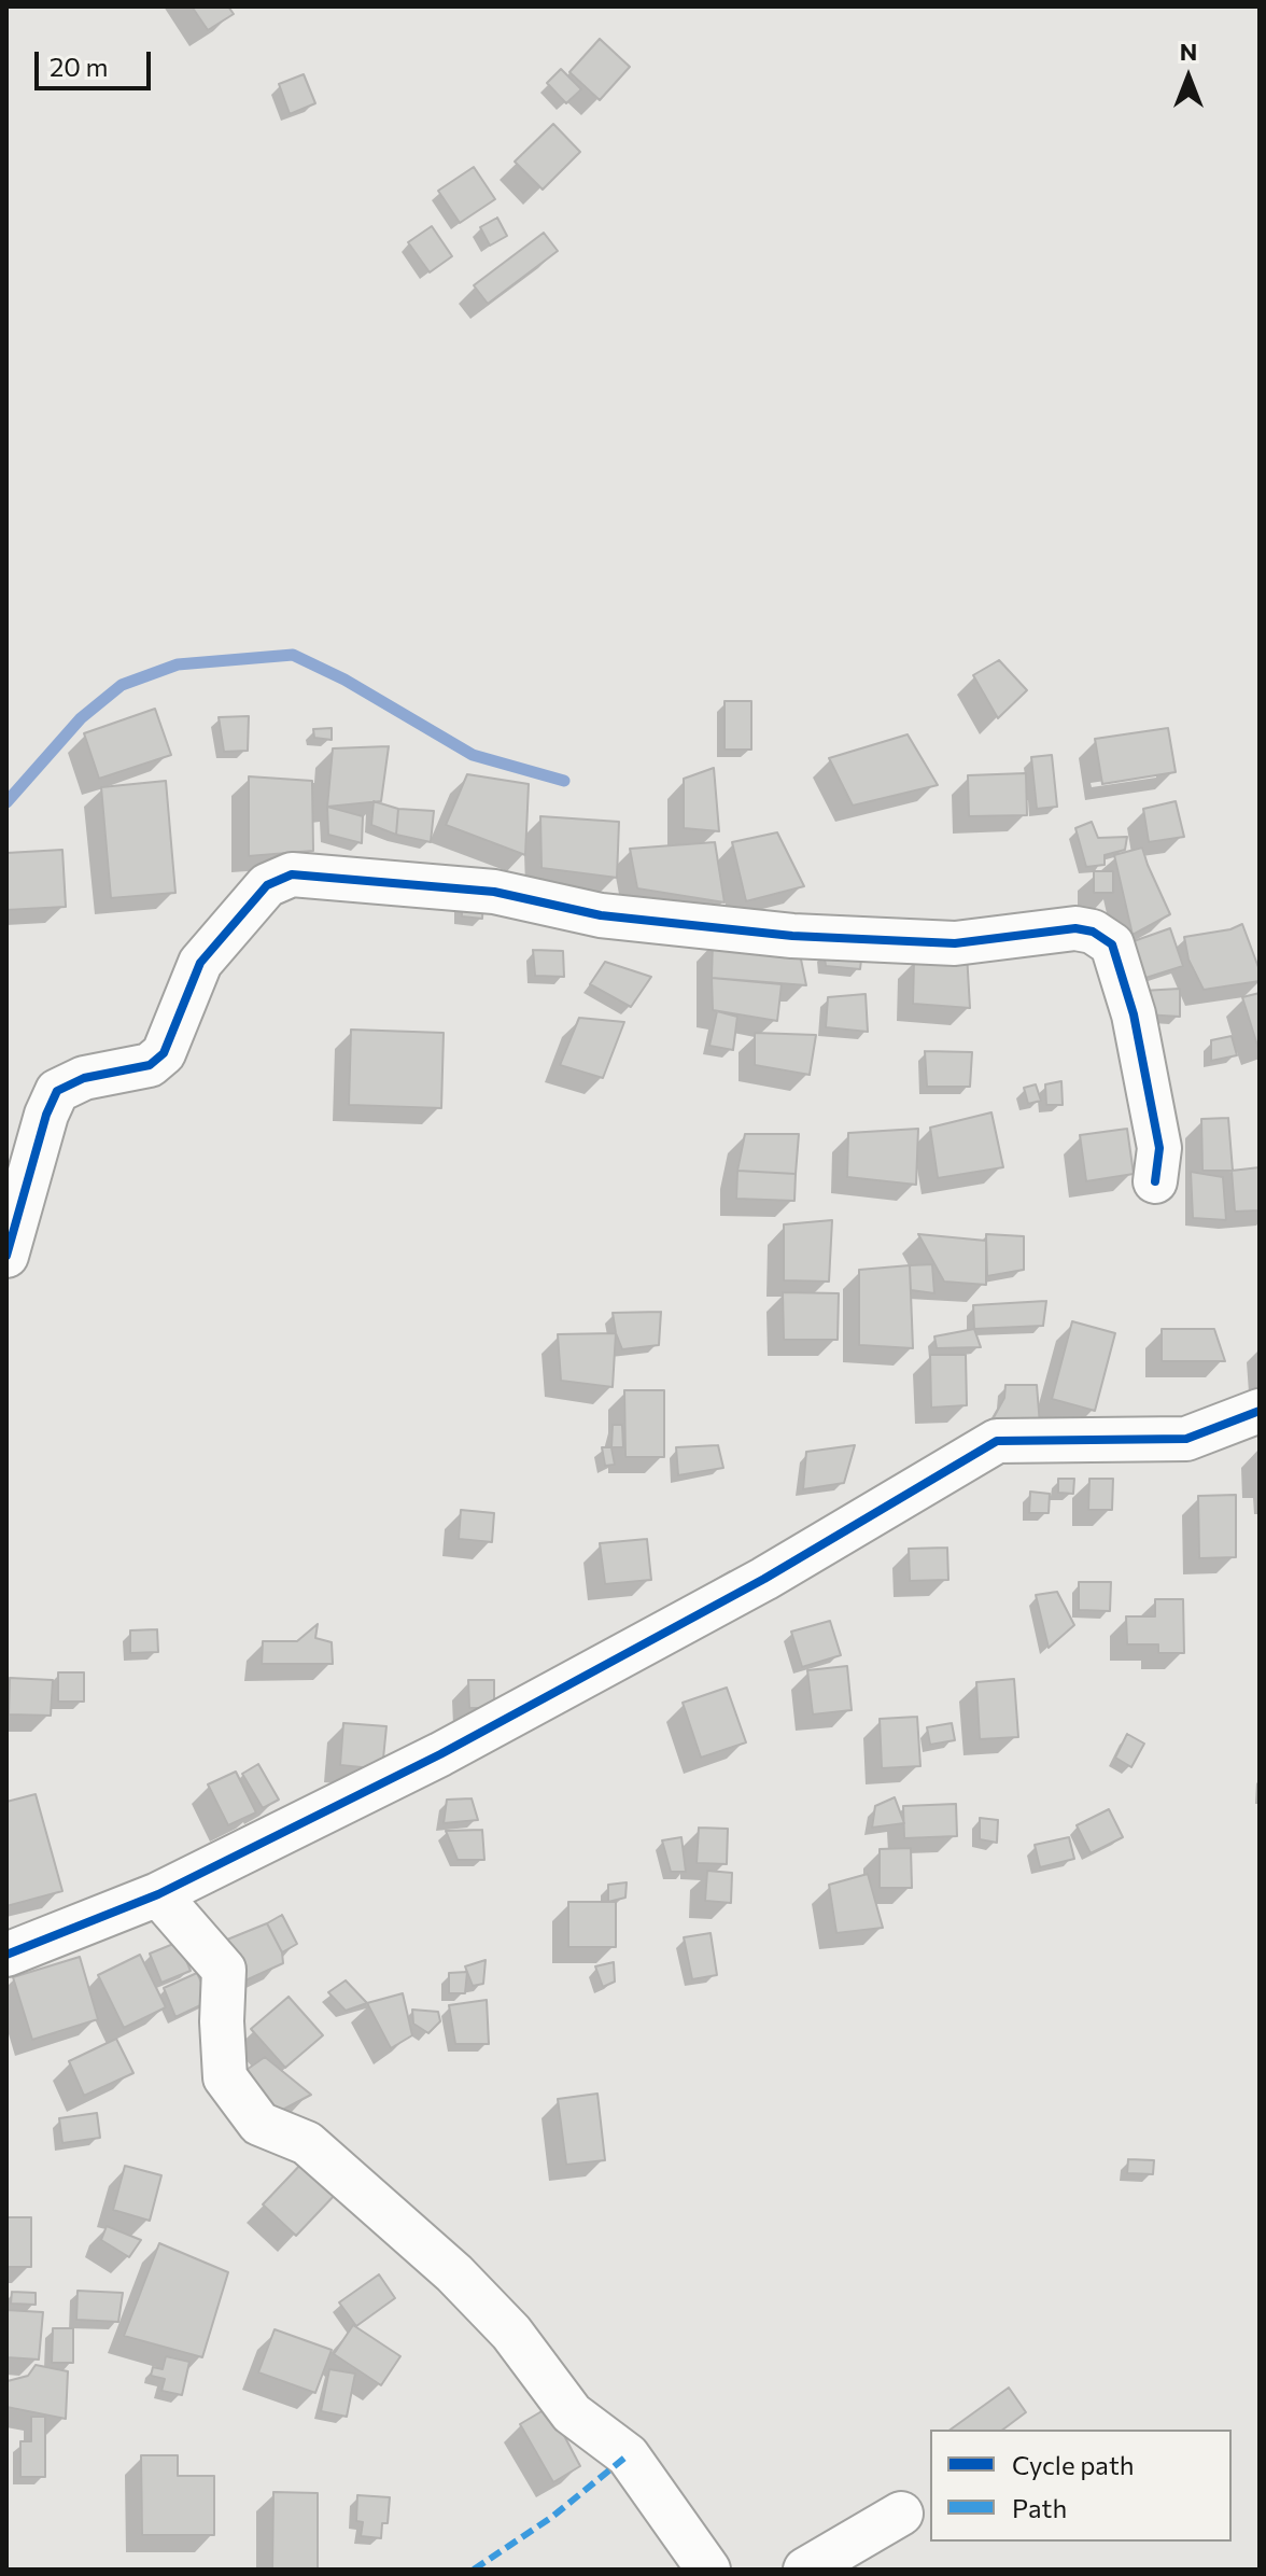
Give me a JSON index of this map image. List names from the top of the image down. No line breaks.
{"legend":["Cycle path","Path"],"scale_bar":"20 m","north":"top"}
